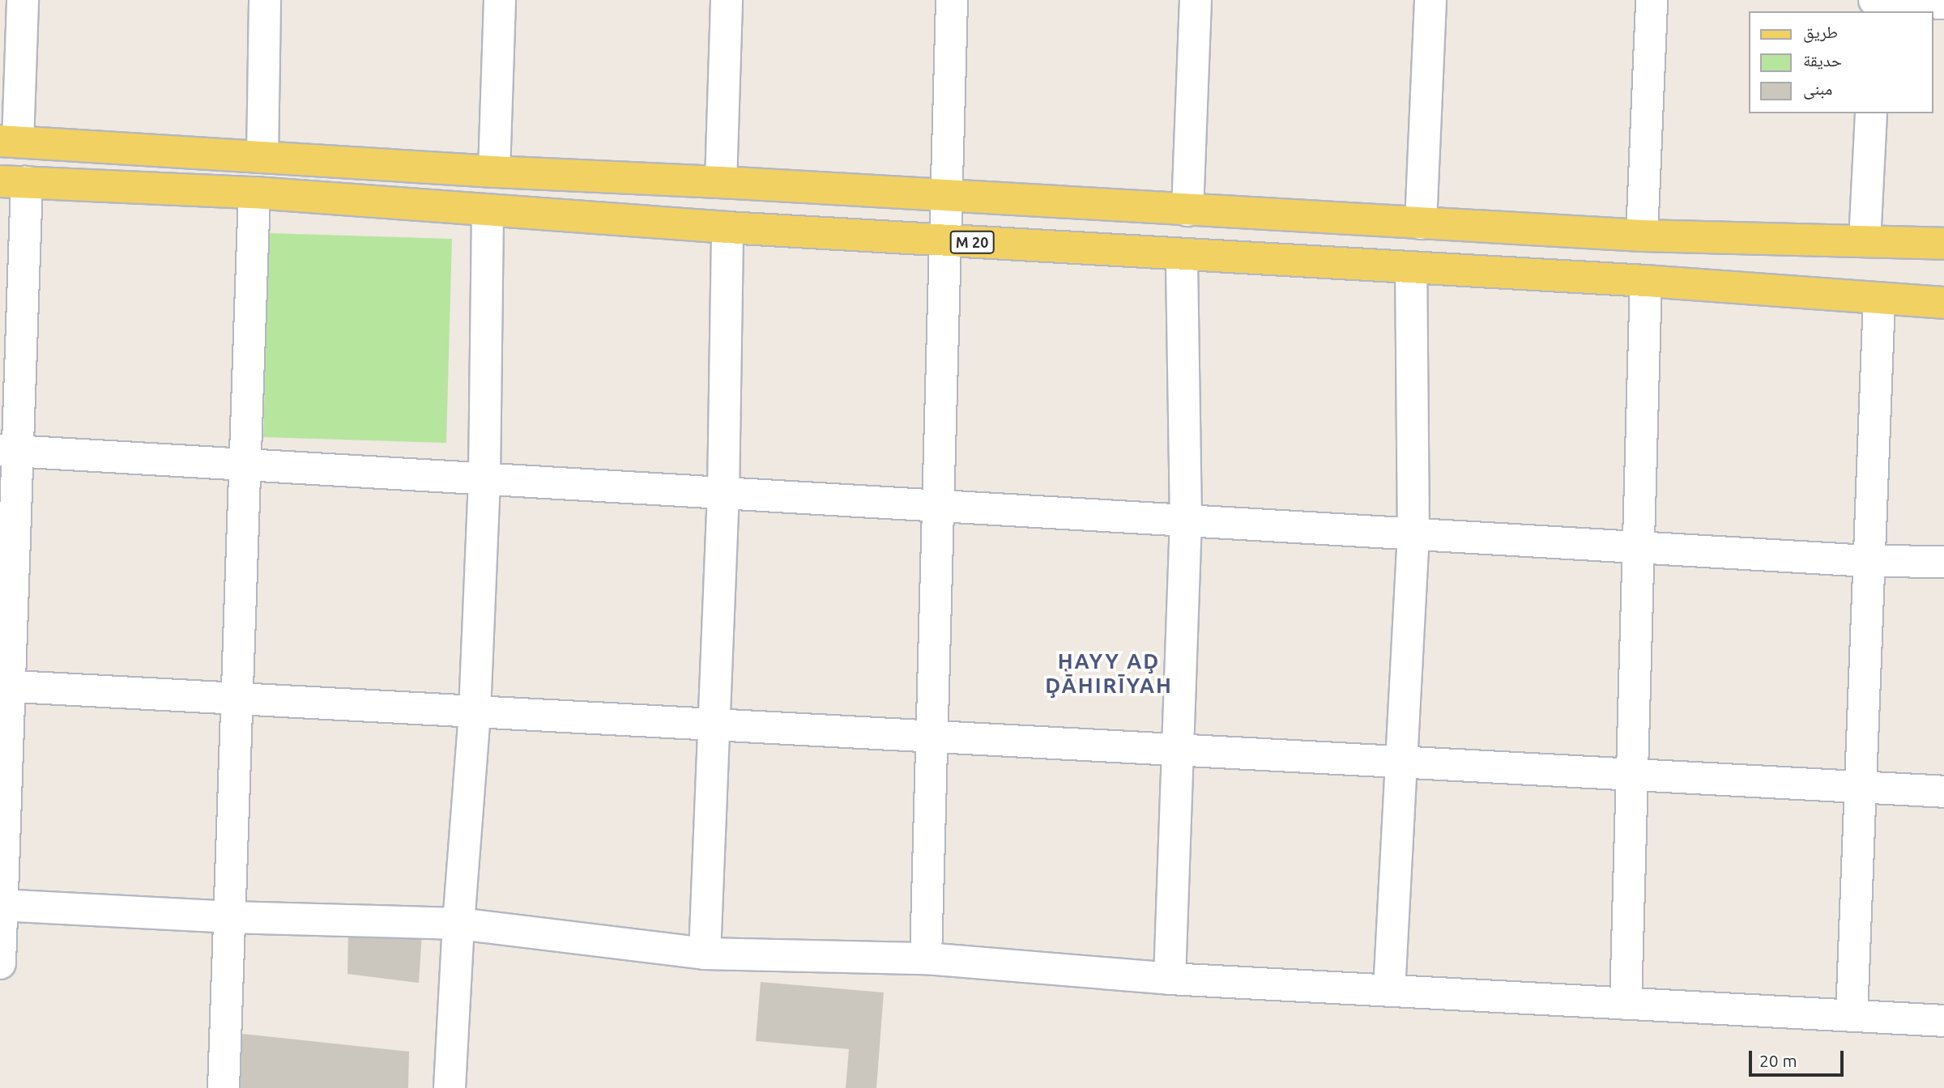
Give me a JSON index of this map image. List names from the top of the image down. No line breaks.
{"streets":{"main road":["M 20"]},"districts":["ḨAYY AḐ ḐĀHIRĪYAH"],"legend":["طريق","حديقة","مبنى"],"scale_bar":"20 m"}
